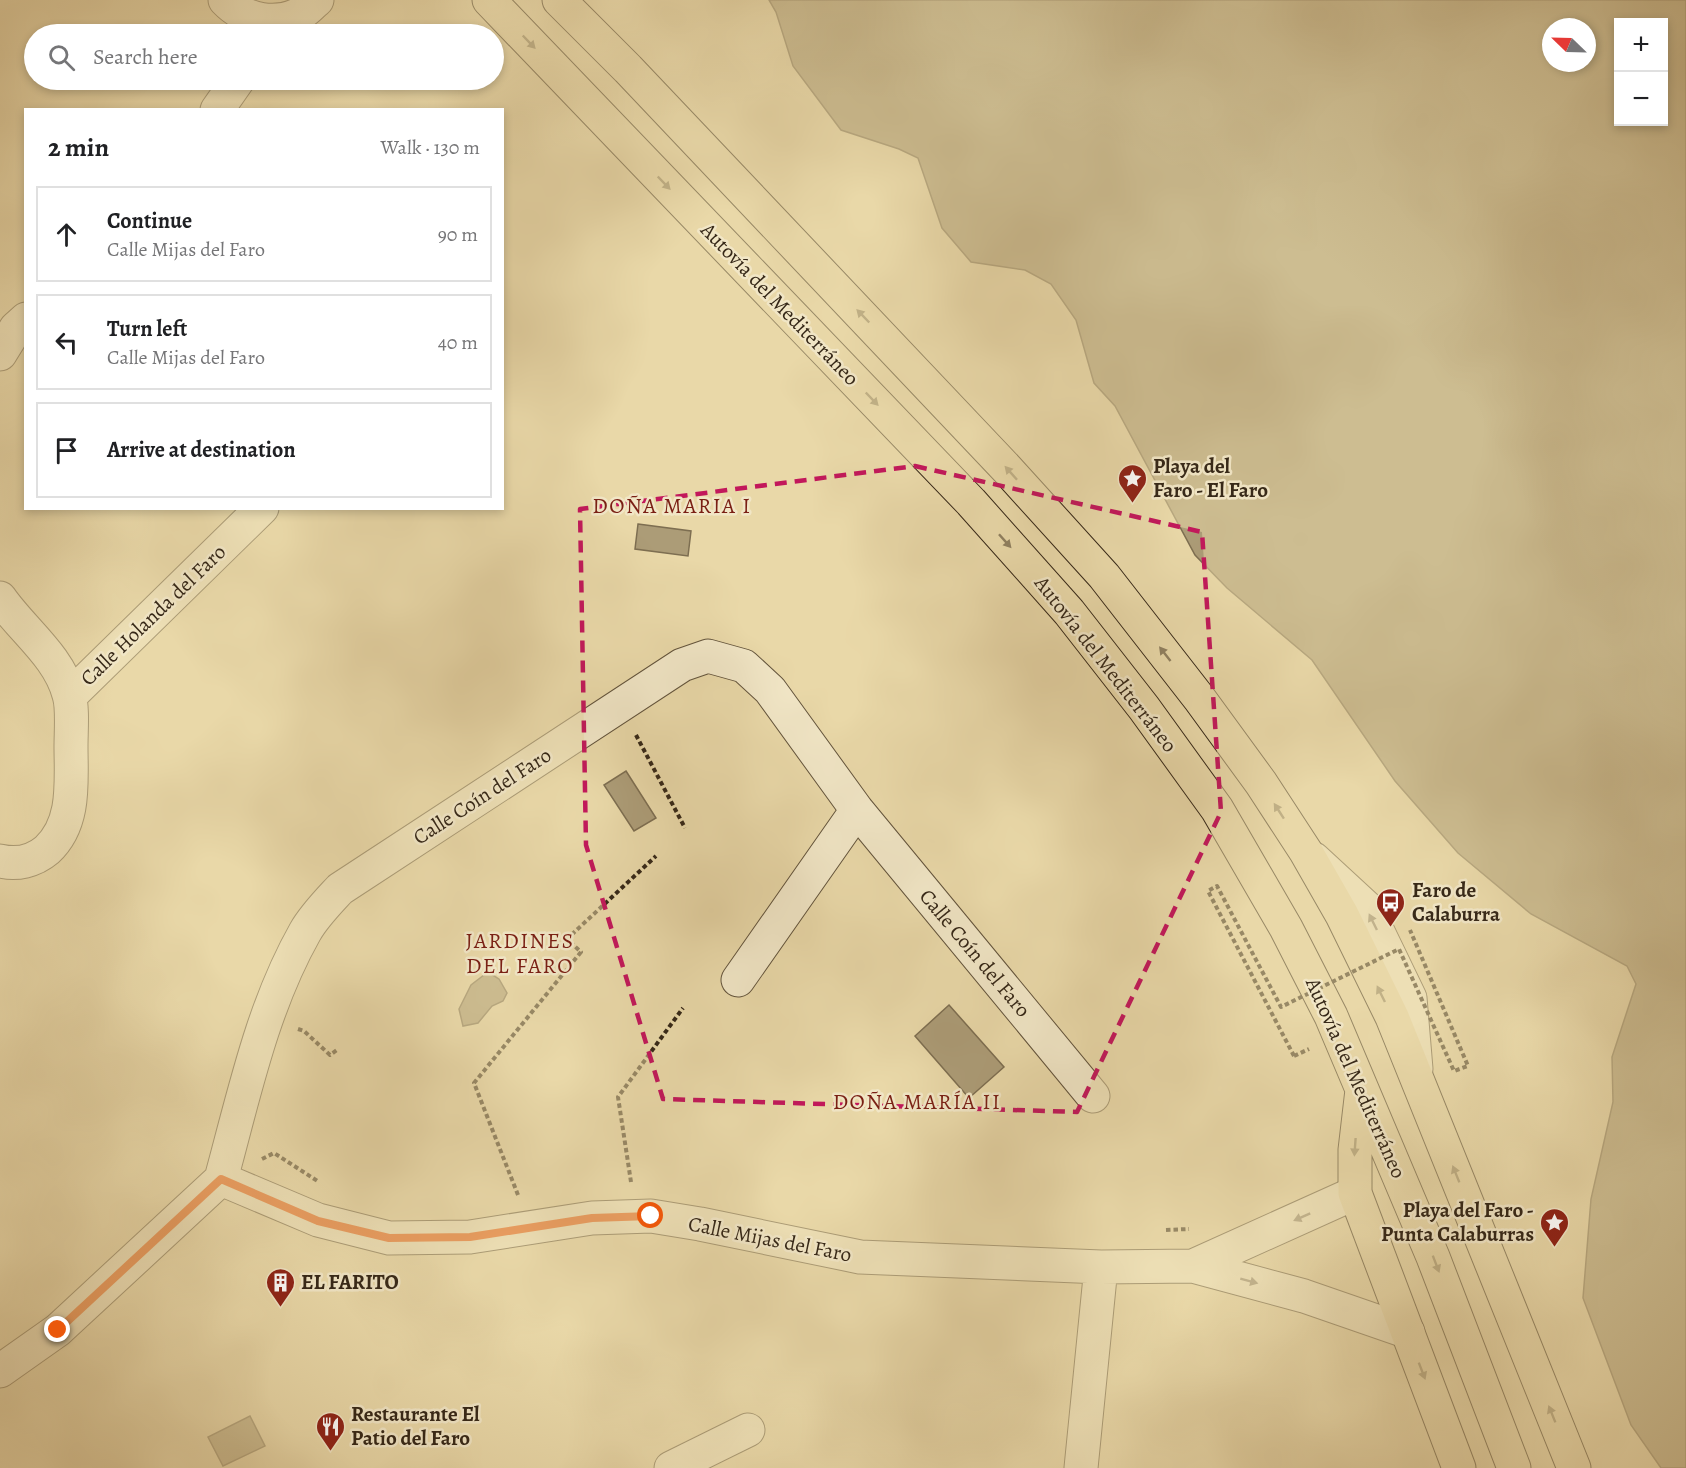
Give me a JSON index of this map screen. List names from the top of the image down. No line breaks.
{"streets":{"highway":["Autovía del Mediterráneo"],"street":["Calle Holanda del Faro","Calle Coín del Faro","Calle Mijas del Faro"]},"crossings":[["Calle Coín del Faro","Calle Mijas del Faro"]],"districts":["DOÑA MARIA I","JARDINES DEL FARO","DOÑA MARÍA II"],"places":{"place":["Playa del Faro - El Faro","Playa del Faro - Punta Calaburras"],"bus stop":["Faro de Calaburra"],"building":["EL FARITO"],"restaurant":["Restaurante El Patio del Faro"]},"north":"top left","page":{"map_buttons":["+","−"],"search":"Search here","heading":["2 min","Walk · 130 m"],"list":[["Continue","Calle Mijas del Faro","90 m"],["Turn left","Calle Mijas del Faro","40 m"],"Arrive at destination"]}}
